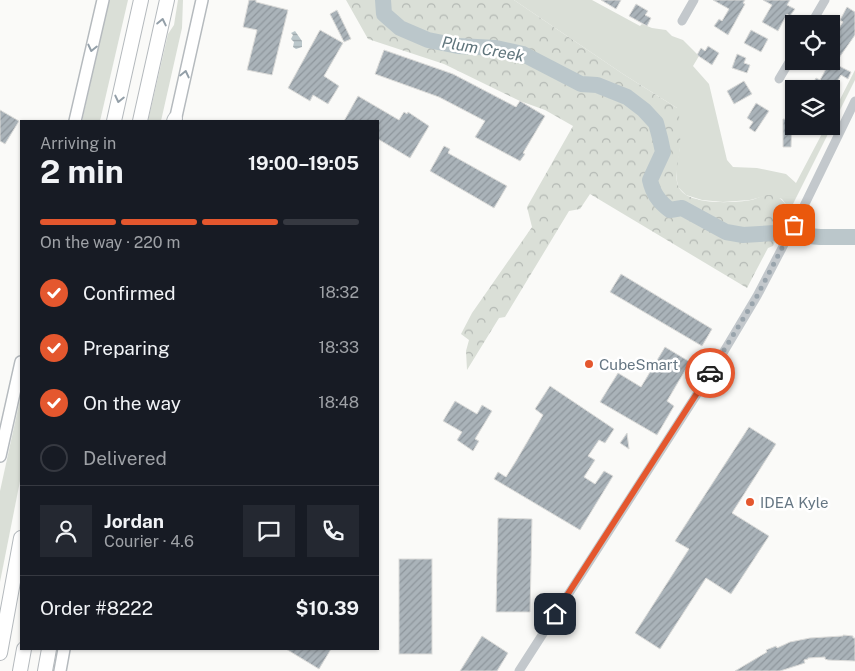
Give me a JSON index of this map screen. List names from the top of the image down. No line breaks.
{"water":["Plum Creek"],"places":["CubeSmart","IDEA Kyle"],"page":{"heading":["2 min","Arriving in","19:00–19:05"],"panel":["Jordan","Courier · 4.6","Order #8222","$10.39"],"bar":"On the way · 220 m","list":[["Confirmed","18:32"],["Preparing","18:33"],["On the way","18:48"],"Delivered"]}}
